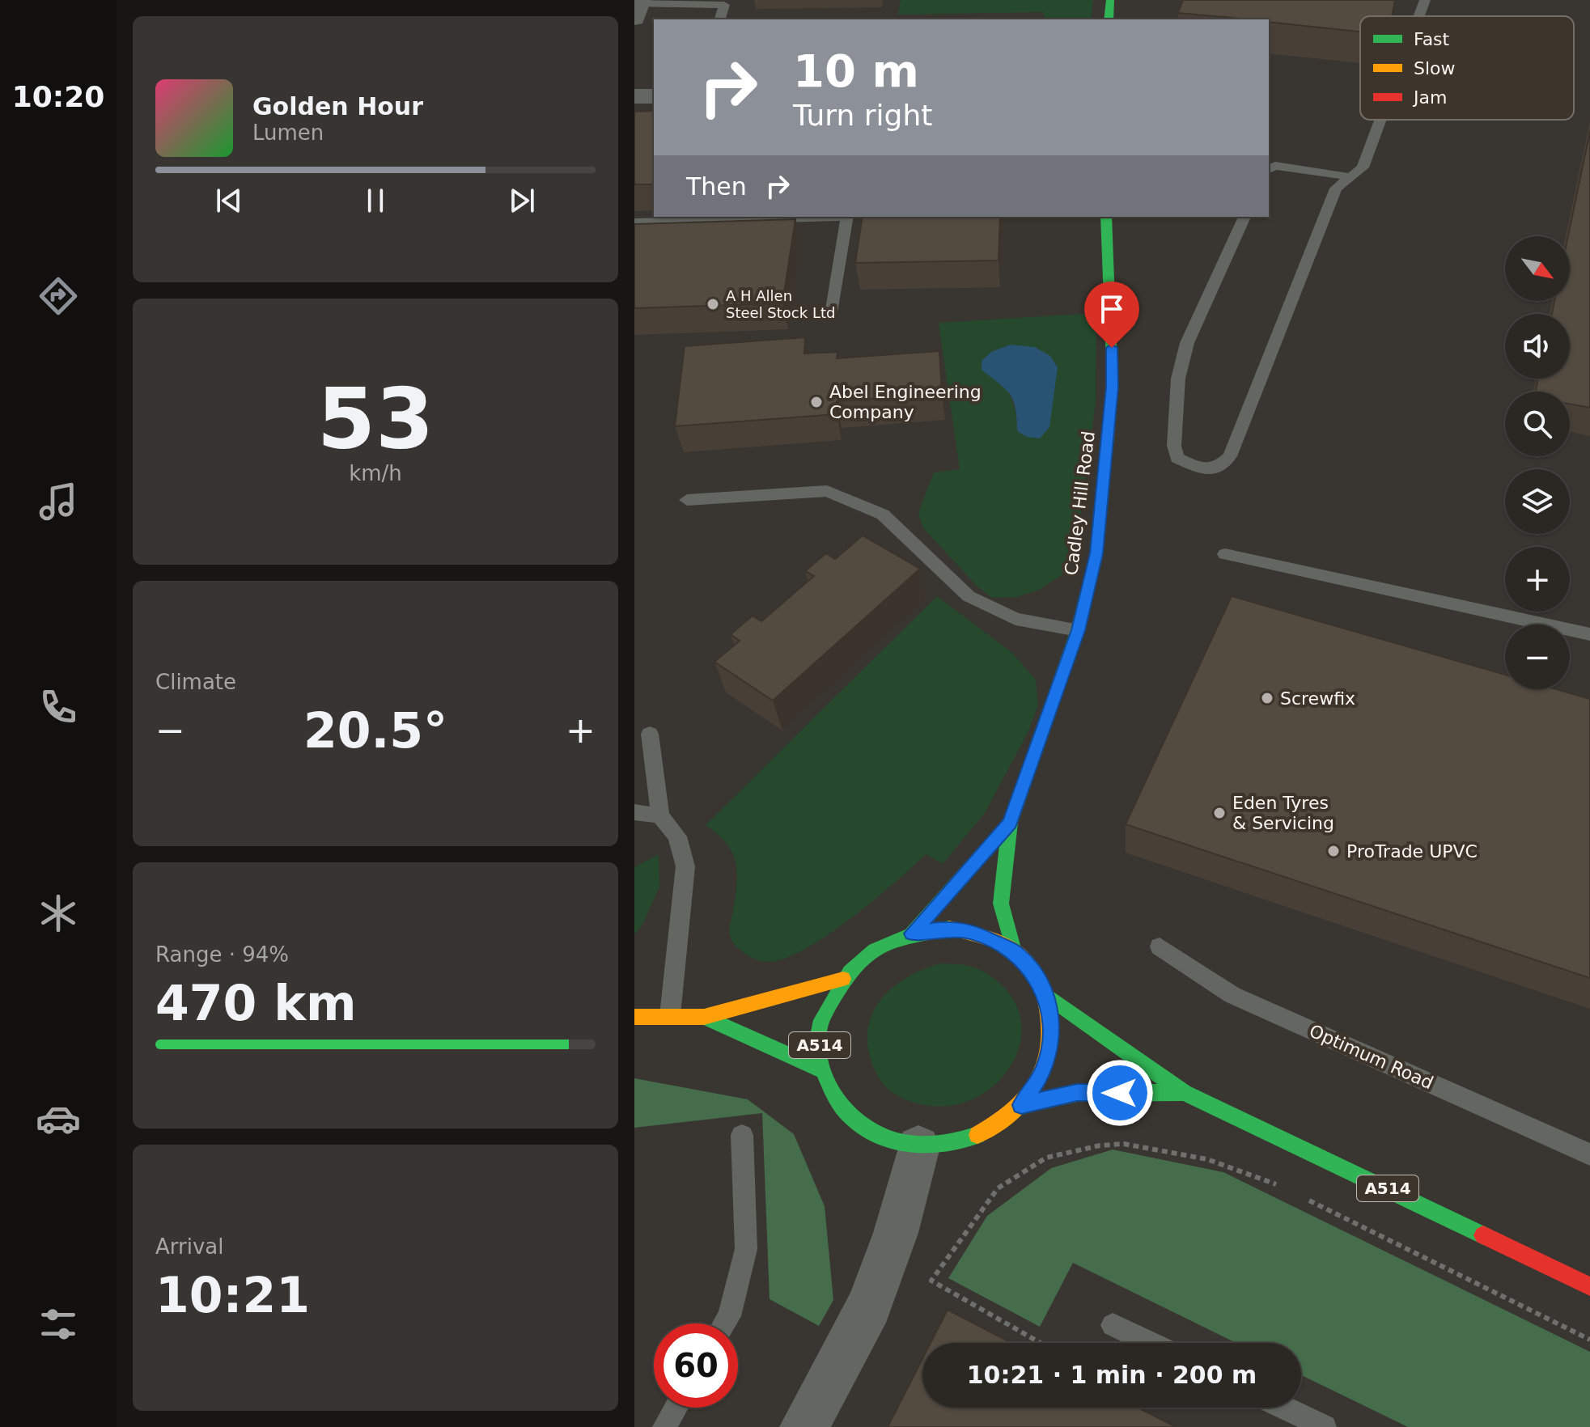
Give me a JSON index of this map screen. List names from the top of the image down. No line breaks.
{"streets":{"main road":["Cadley Hill Road","A514"],"lane":["Optimum Road"]},"crossings":[["Cadley Hill Road","A514"]],"places":["A H Allen Steel Stock Ltd","Abel Engineering Company","Screwfix","Eden Tyres & Servicing","ProTrade UPVC"],"legend":["Fast","Slow","Jam"],"north":"bottom right","page":{"tabs":"10:20","turn":["10 m","Turn right"],"song":["Golden Hour","Lumen"],"then":"Then","map_buttons":["+","−"],"tile":[["53","km/h"],"Climate",["Range · 94%","470 km"],["Arrival","10:21"]],"heat":["−","20.5°","+"],"limit":"60","trip":"10:21 · 1 min · 200 m"}}
